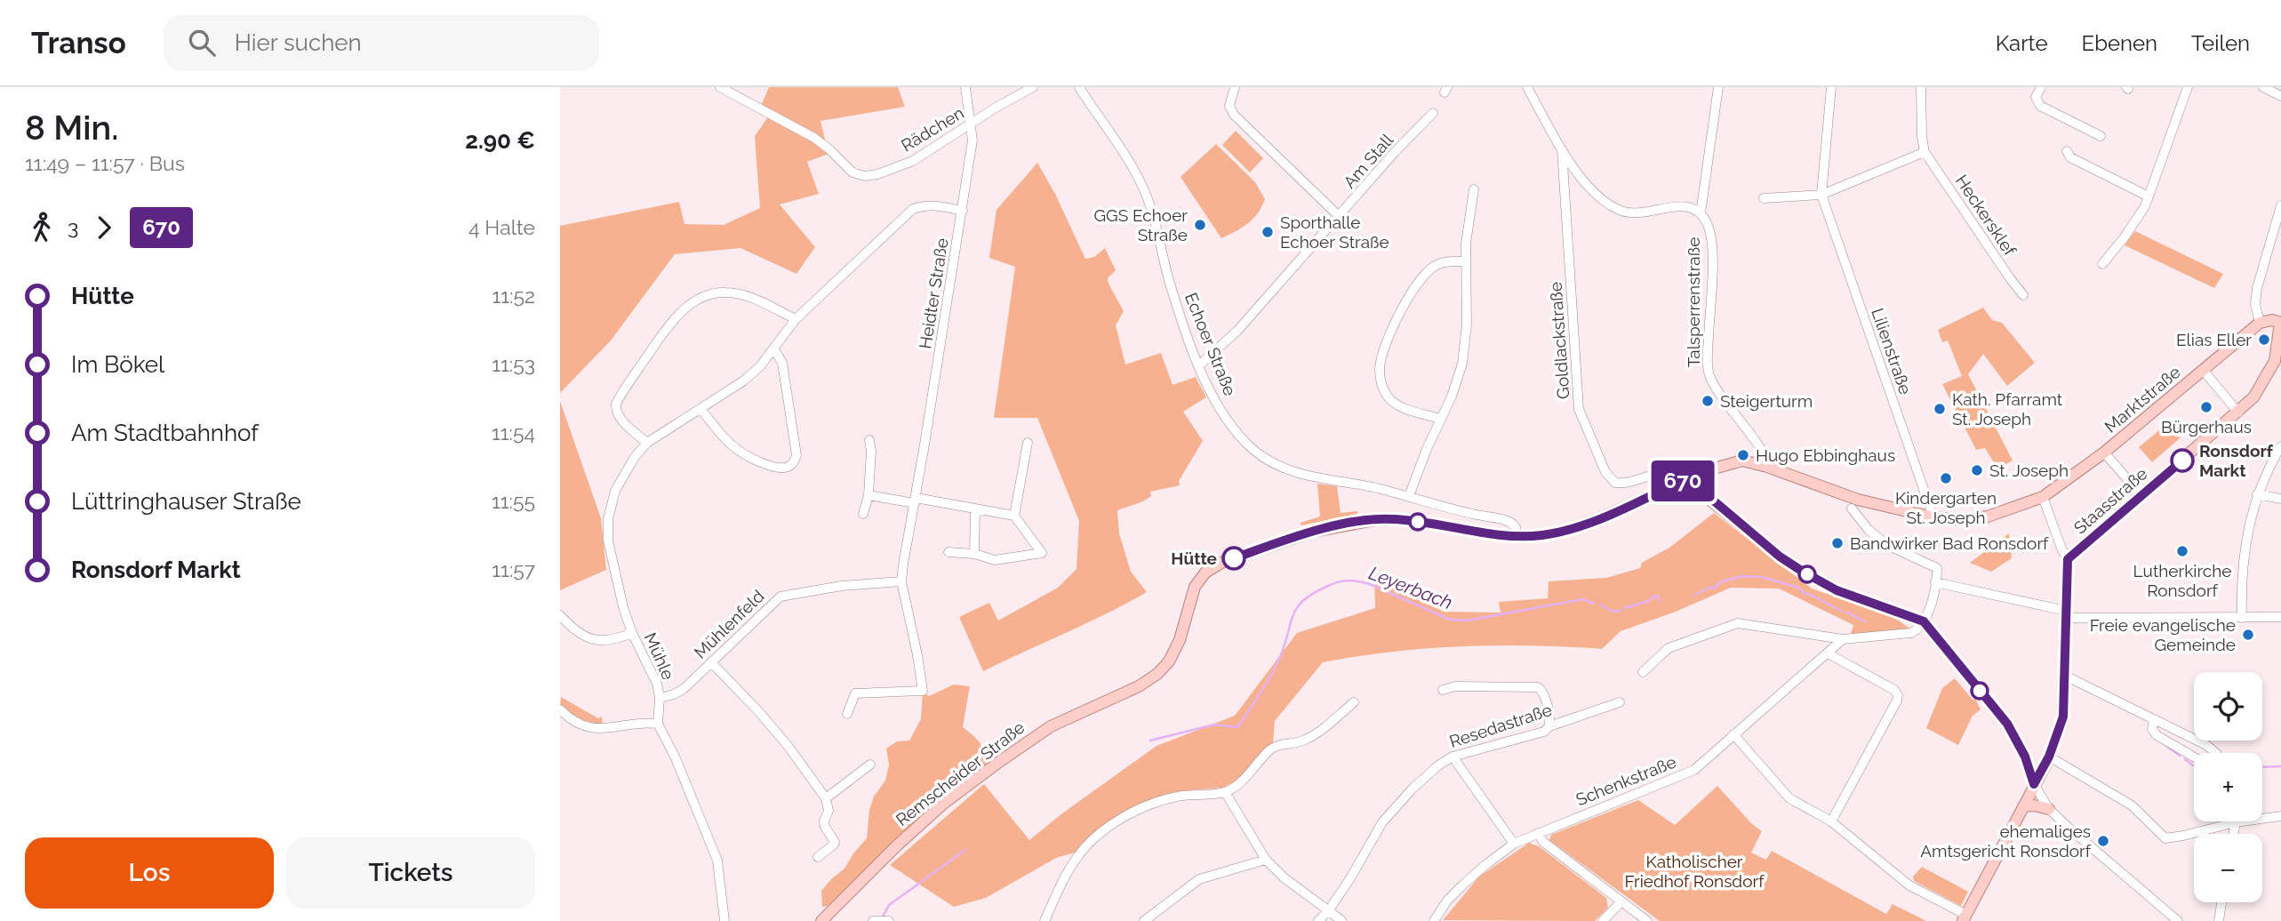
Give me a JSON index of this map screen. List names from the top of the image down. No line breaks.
{"streets":{"main road":["Marktstraße","Staasstraße","Remscheider Straße"],"street":["Rädchen","Am Stall","Heckersklef","Heidter Straße","Talsperrenstraße","Goldlackstraße","Echoer Straße","Lilienstraße","Mühlenfeld","Mühle","Resedastraße","Schenkstraße"]},"crossings":[["Rädchen","Heidter Straße"],["Am Stall","Echoer Straße"],["Heidter Straße","Mühlenfeld"],["Heidter Straße","Mühle"],["Talsperrenstraße","Goldlackstraße"],["Talsperrenstraße","Remscheider Straße"],["Goldlackstraße","Remscheider Straße"],["Echoer Straße","Remscheider Straße"],["Lilienstraße","Remscheider Straße"],["Marktstraße","Remscheider Straße"],["Mühlenfeld","Mühle"]],"water":["Leyerbach"],"parks":["Katholischer Friedhof Ronsdorf"],"places":["GGS Echoer Straße","Sporthalle Echoer Straße","Elias Eller","Steigerturm","Bürgerhaus","Kath. Pfarramt St. Joseph","Hugo Ebbinghaus","Ronsdorf Markt","St. Joseph","Kindergarten St. Joseph","Bandwirker Bad Ronsdorf","Lutherkirche Ronsdorf","Hütte","Freie evangelische Gemeinde","ehemaliges Amtsgericht Ronsdorf"],"lines":["bus line 670"],"page":{"header":"Transo","search":"Hier suchen","nav":["Karte","Ebenen","Teilen"],"heading":["8 Min.","11:49 – 11:57 · Bus","2.90 €"],"on_map":"670","legs":["3","670","4 Halte"],"list":[{"name":"Hütte","value":"11:52"},{"name":"Im Bökel","value":"11:53"},{"name":"Am Stadtbahnhof","value":"11:54"},{"name":"Lüttringhauser Straße","value":"11:55"},{"name":"Ronsdorf Markt","value":"11:57"}],"map_buttons":["+","−"],"buttons":["Los","Tickets"]}}
